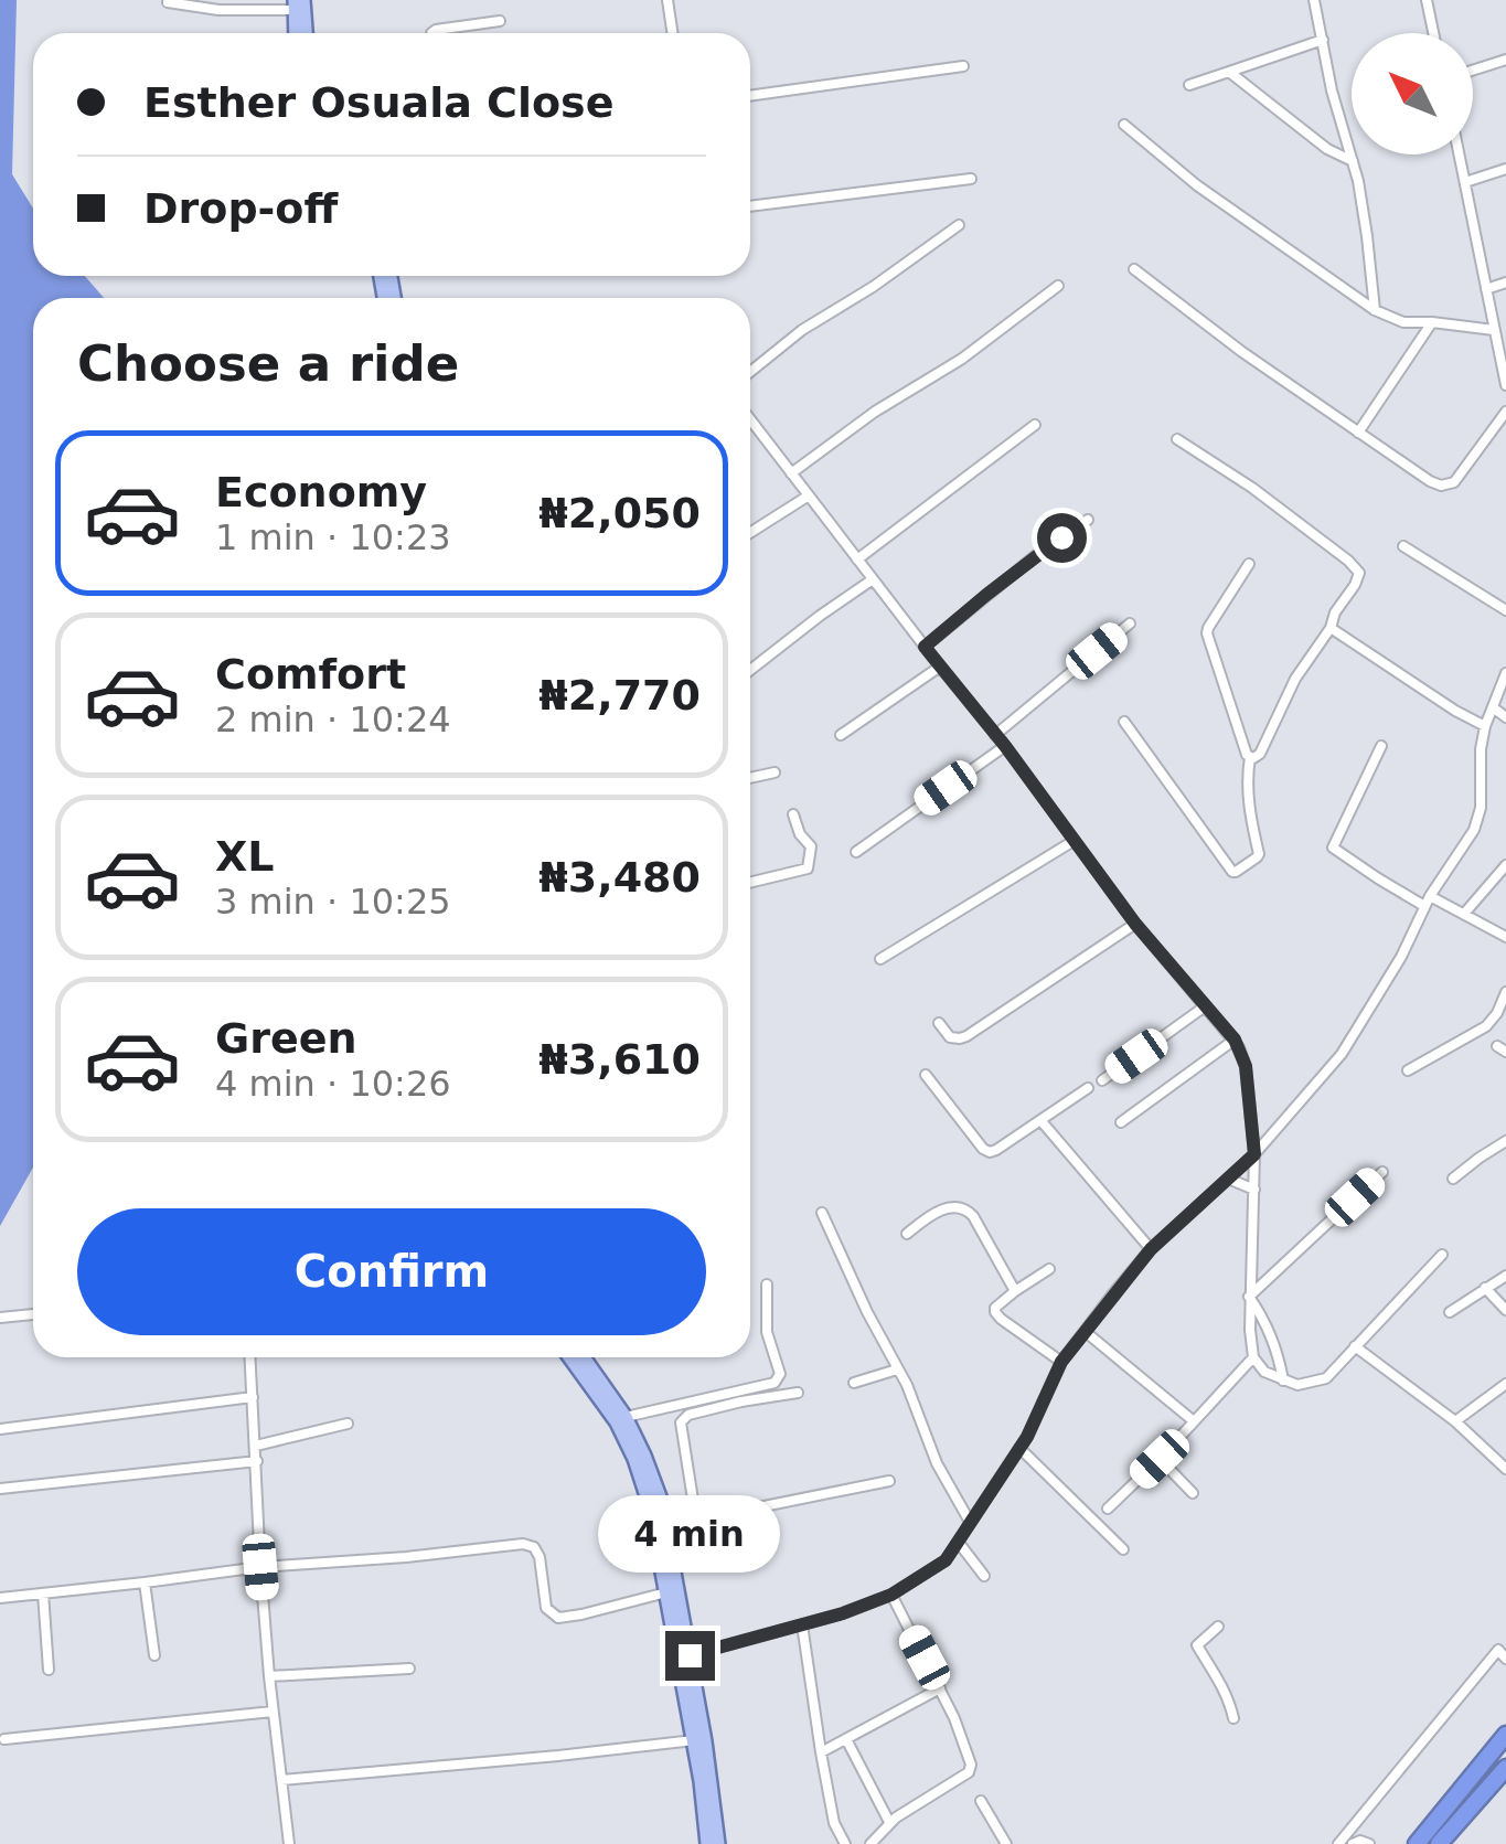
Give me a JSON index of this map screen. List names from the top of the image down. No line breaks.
{"north":"top left","page":{"banner":["Esther Osuala Close","Drop-off"],"heading":"Choose a ride","list":[{"name":"Economy","note":"1 min · 10:23","value":"₦2,050"},{"name":"Comfort","note":"2 min · 10:24","value":"₦2,770"},{"name":"XL","note":"3 min · 10:25","value":"₦3,480"},{"name":"Green","note":"4 min · 10:26","value":"₦3,610"}],"buttons":"Confirm","bubble":"4 min"}}
